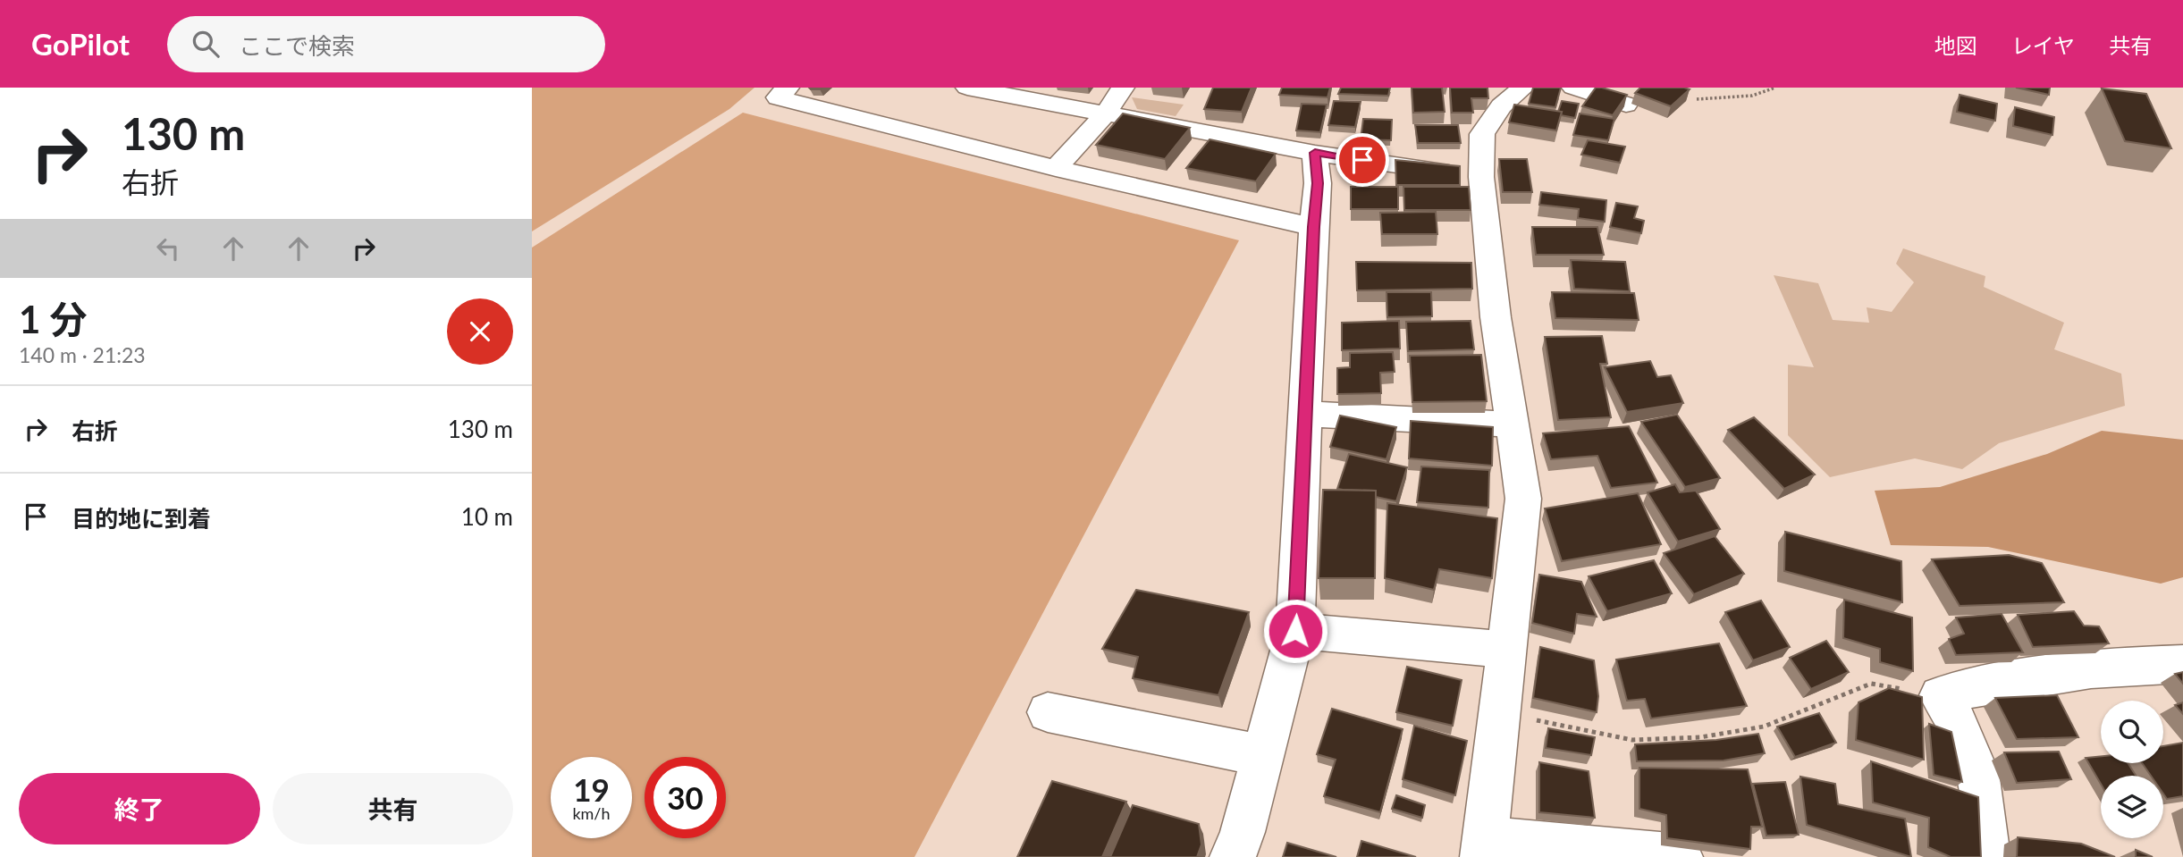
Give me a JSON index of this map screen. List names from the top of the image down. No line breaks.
{"page":{"header":"GoPilot","search":"ここで検索","nav":["地図","レイヤ","共有"],"turn":["130 m","右折"],"heading":["1 分","140 m · 21:23"],"list":[{"name":"右折","value":"130 m"},{"name":"目的地に到着","value":"10 m"}],"speed":"19 km/h","limit":"30","buttons":["終了","共有"]}}
